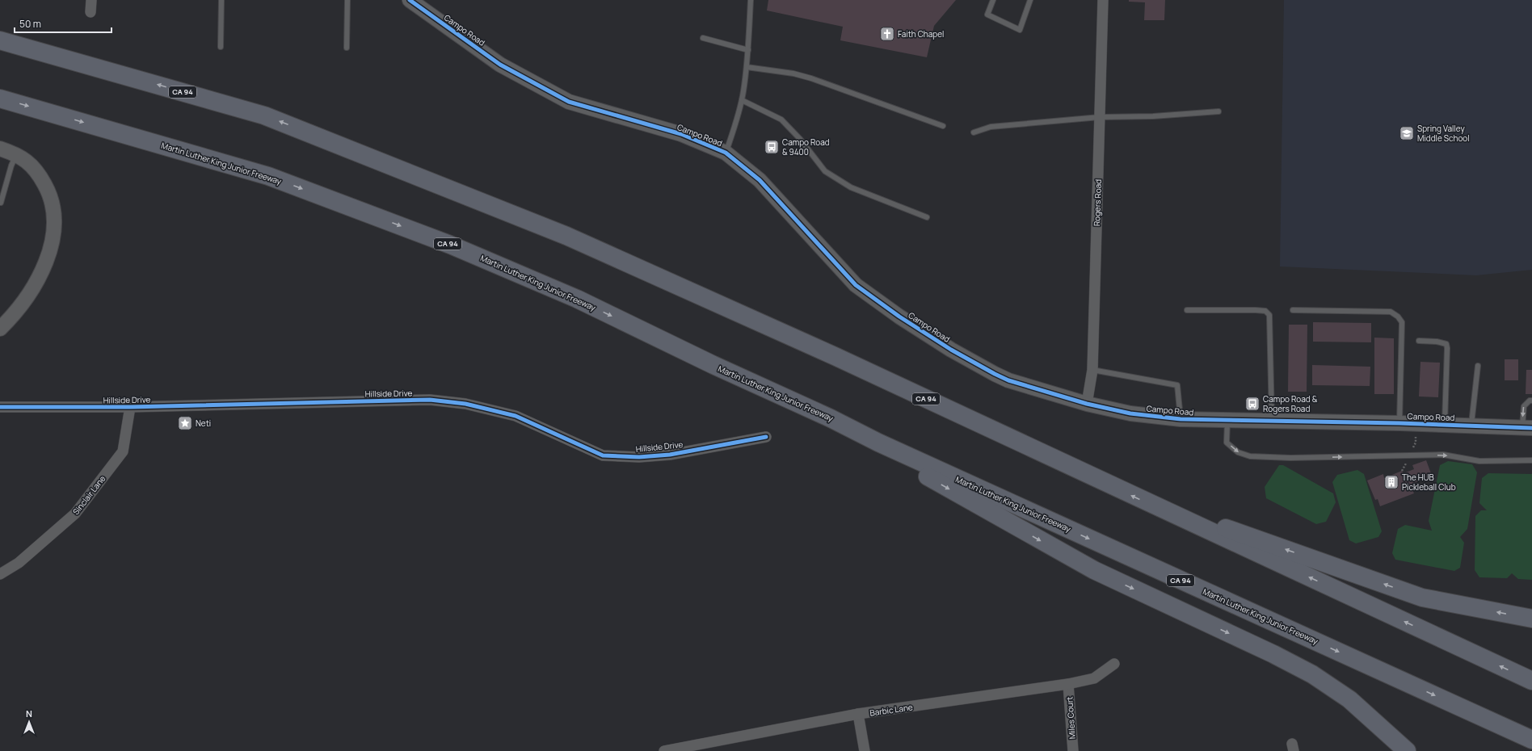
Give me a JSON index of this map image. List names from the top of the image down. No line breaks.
{"streets":{"highway":["CA 94","Martin Luther King Junior Freeway"],"main road":["Campo Road"],"street":["Rogers Road","Hillside Drive","Sinclair Lane","Barbic Lane","Miles Court"]},"crossings":[["Campo Road","Rogers Road"],["Hillside Drive","Sinclair Lane"],["Barbic Lane","Miles Court"]],"places":{"church":["Faith Chapel"],"school or university":["Spring Valley Middle School"],"bus stop":["Campo Road & 9400","Campo Road & Rogers Road"],"place":["Neti"],"building":["The HUB Pickleball Club"]},"scale_bar":"50 m","north":"top"}
